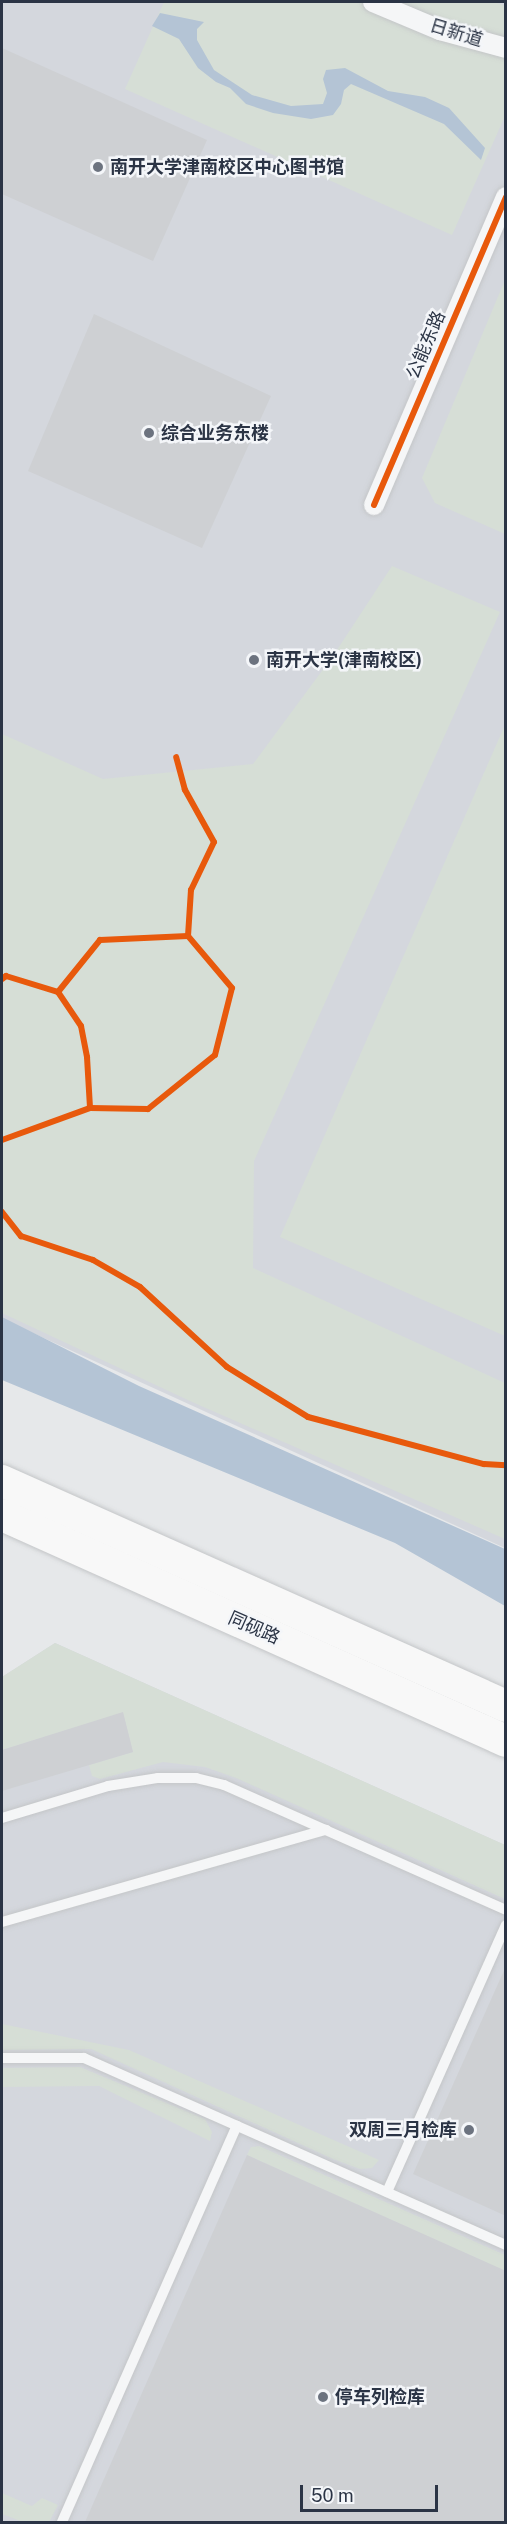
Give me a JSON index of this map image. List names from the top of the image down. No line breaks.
{"streets":{"main road":["同砚路"],"street":["日新道","公能东路"]},"places":["南开大学津南校区中心图书馆","综合业务东楼","南开大学(津南校区)","双周三月检库","停车列检库"],"scale_bar":"50 m"}
